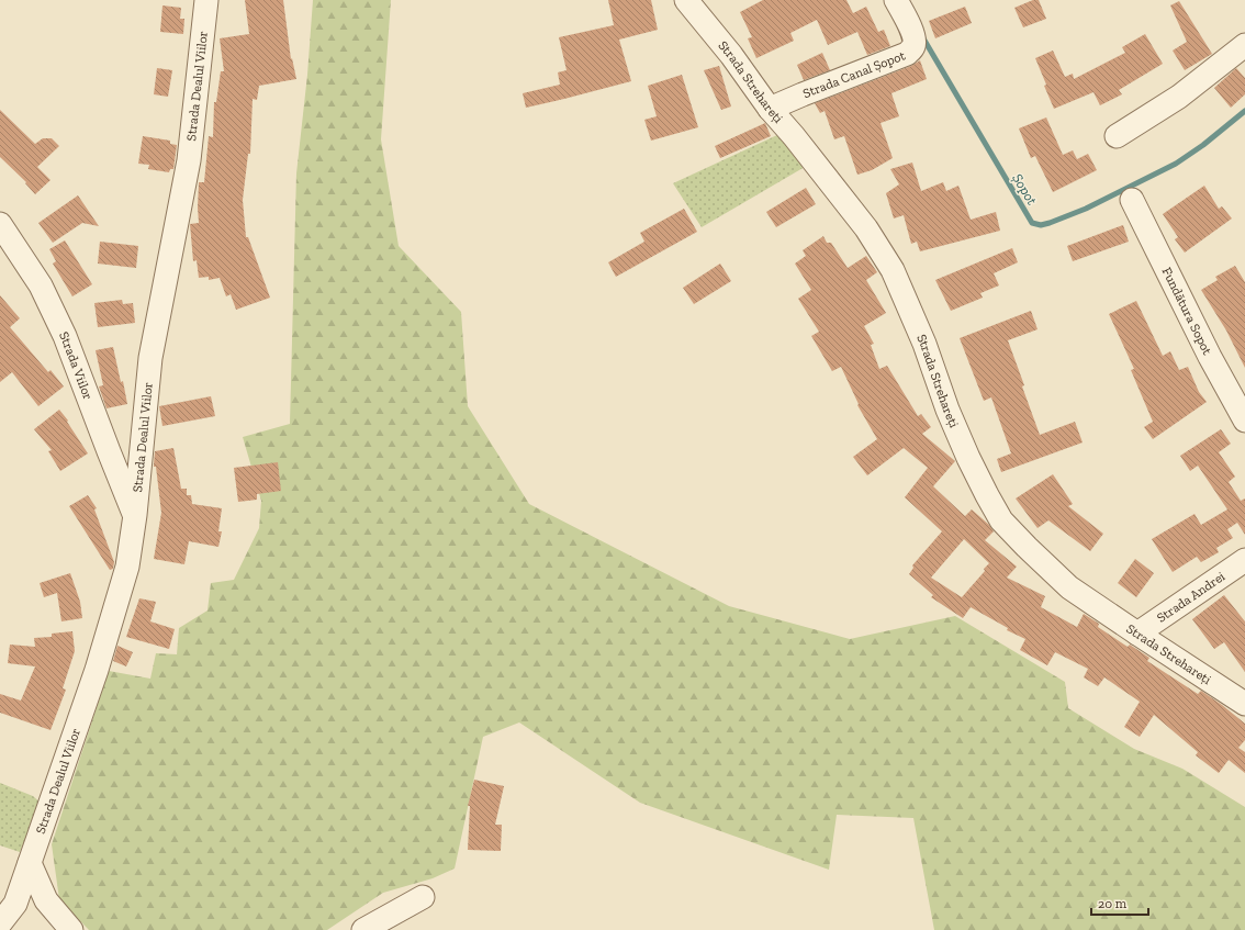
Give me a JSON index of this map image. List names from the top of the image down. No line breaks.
{"streets":{"street":["Strada Canal Șopot","Strada Strehareți","Strada Dealul Viilor","Fundătura Sopot","Strada Viilor","Strada Andrei"]},"crossings":[["Strada Canal Șopot","Strada Strehareți"],["Strada Strehareți","Strada Andrei"],["Strada Dealul Viilor","Strada Viilor"]],"water":["Șopot"],"scale_bar":"20 m"}
